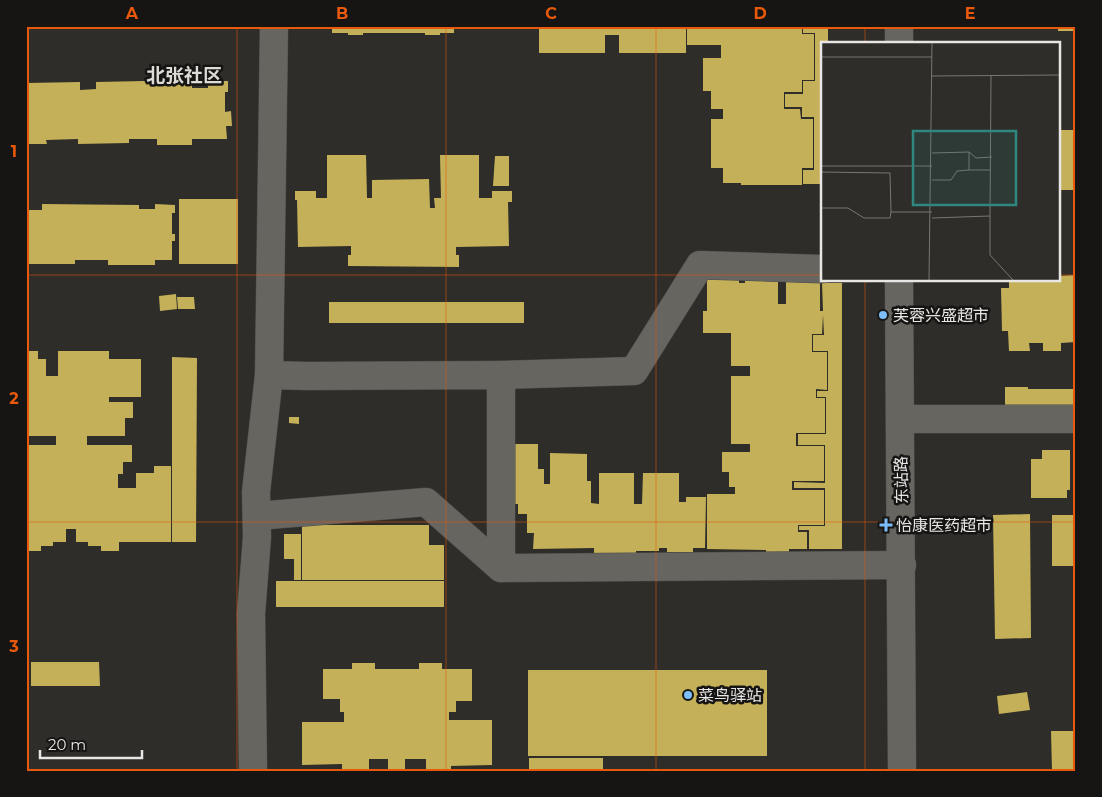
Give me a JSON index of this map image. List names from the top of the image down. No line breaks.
{"streets":{"street":["东站路"]},"districts":["北张社区"],"places":{"other":["芙蓉兴盛超市","菜鸟驿站"],"health":["怡康医药超市"]},"scale_bar":"20 m","grid":{"columns":["A","B","C","D","E"],"rows":["1","2","3"]}}
